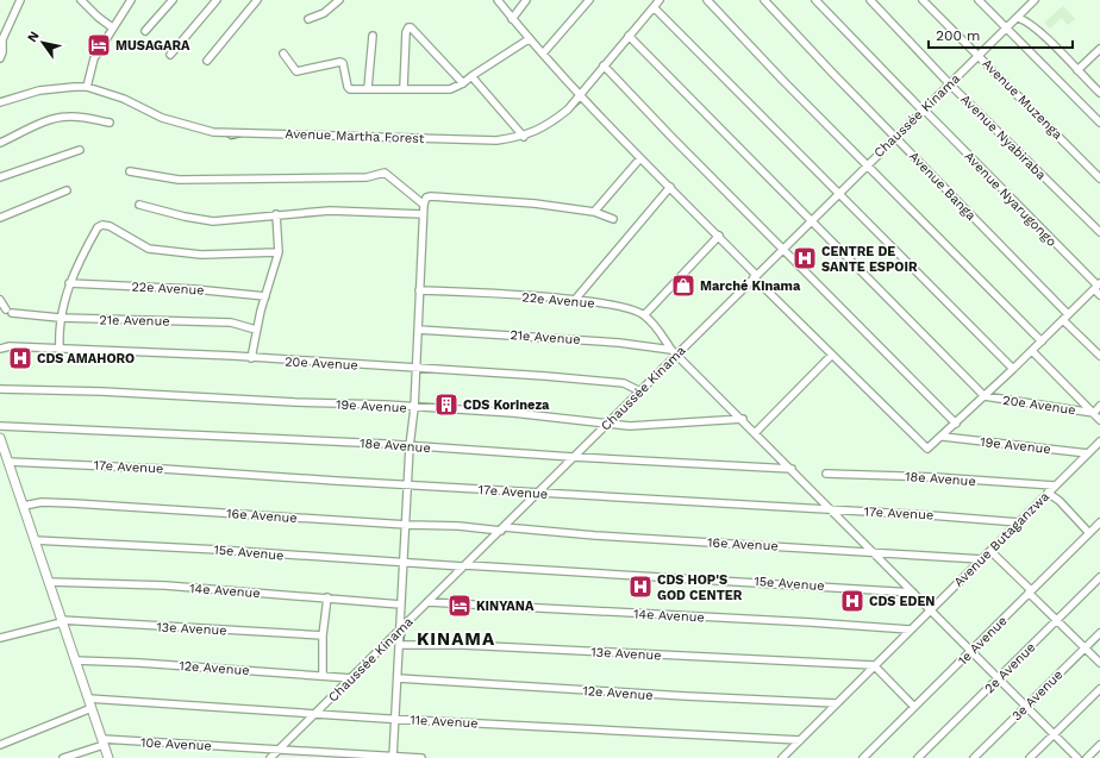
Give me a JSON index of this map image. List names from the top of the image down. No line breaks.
{"streets":{"street":["Avenue Muzenga","Chaussée Kinama","Avenue Martha Forest","Avenue Nyabiraba","Avenue Banga","Avenue Nyarugongo","22e Avenue","21e Avenue","20e Avenue","19e Avenue","18e Avenue","17e Avenue","16e Avenue","Avenue Butaganzwa","15e Avenue","14e Avenue","13e Avenue","1e Avenue","12e Avenue","2e Avenue","3e Avenue","11e Avenue","10e Avenue"]},"crossings":[["Avenue Muzenga","Chaussée Kinama"],["Chaussée Kinama","Avenue Nyabiraba"],["Chaussée Kinama","Avenue Banga"],["Chaussée Kinama","Avenue Nyarugongo"],["Chaussée Kinama","22e Avenue"],["Chaussée Kinama","21e Avenue"],["Chaussée Kinama","20e Avenue"],["Chaussée Kinama","19e Avenue"],["Chaussée Kinama","18e Avenue"],["Chaussée Kinama","17e Avenue"],["Chaussée Kinama","16e Avenue"],["Chaussée Kinama","15e Avenue"],["Chaussée Kinama","14e Avenue"],["Chaussée Kinama","12e Avenue"],["Chaussée Kinama","11e Avenue"],["Chaussée Kinama","10e Avenue"],["22e Avenue","21e Avenue"],["22e Avenue","19e Avenue"],["22e Avenue","18e Avenue"],["22e Avenue","17e Avenue"],["22e Avenue","16e Avenue"],["22e Avenue","Avenue Butaganzwa"],["22e Avenue","15e Avenue"],["22e Avenue","1e Avenue"],["22e Avenue","2e Avenue"],["22e Avenue","3e Avenue"],["19e Avenue","Avenue Butaganzwa"],["18e Avenue","Avenue Butaganzwa"],["17e Avenue","Avenue Butaganzwa"],["16e Avenue","Avenue Butaganzwa"],["Avenue Butaganzwa","14e Avenue"],["Avenue Butaganzwa","13e Avenue"],["Avenue Butaganzwa","12e Avenue"],["Avenue Butaganzwa","11e Avenue"]],"districts":["KINAMA"],"places":{"hotel":["MUSAGARA","KINYANA"],"hospital":["CENTRE DE SANTE ESPOIR","CDS AMAHORO","CDS HOP'S GOD CENTER","CDS EDEN"],"shop":["Marché Kinama"],"building":["CDS Korineza"]},"scale_bar":"200 m","north":"top left"}
